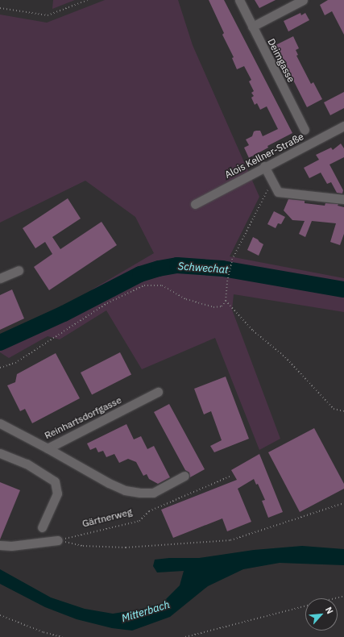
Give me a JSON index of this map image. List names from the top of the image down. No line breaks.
{"streets":{"street":["Deimgasse","Alois Kellner-Straße","Reinhartsdorfgasse"],"path":["Gärtnerweg"]},"water":["Schwechat","Mitterbach"],"north":"top right"}
